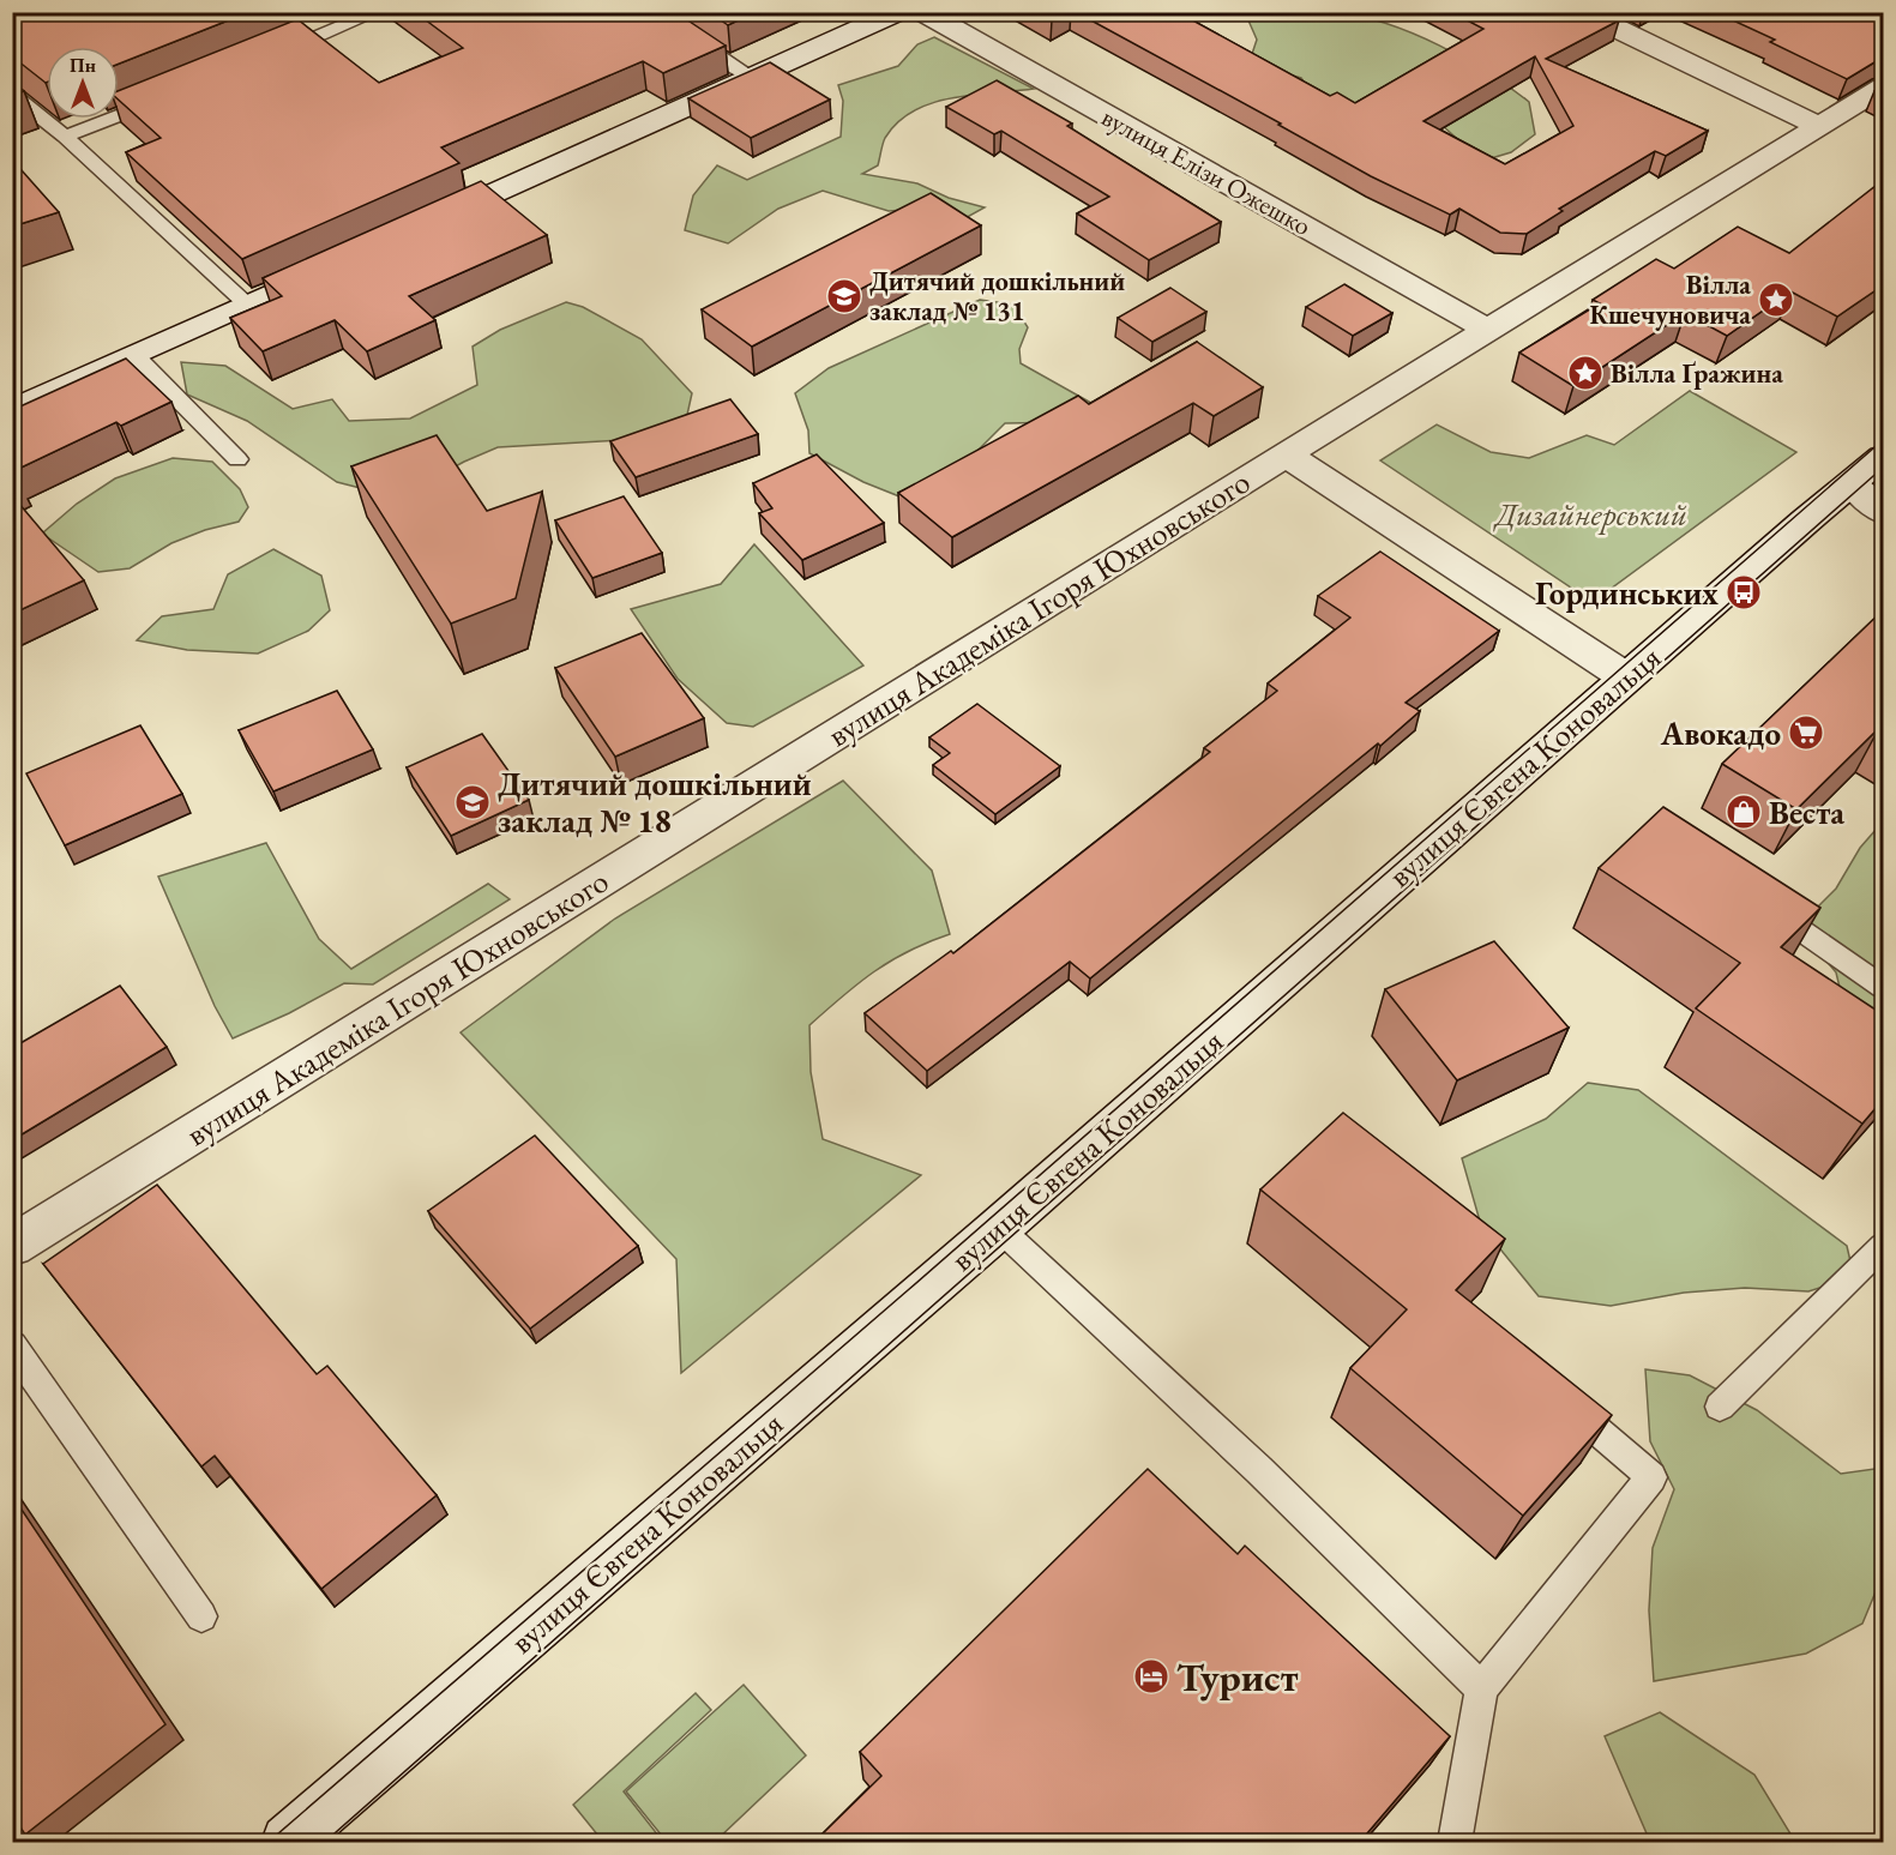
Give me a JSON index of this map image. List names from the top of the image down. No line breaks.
{"streets":{"street":["вулиця Елізи Ожешко","вулиця Академіка Ігоря Юхновського","вулиця Євгена Коновальця"]},"crossings":[["вулиця Елізи Ожешко","вулиця Академіка Ігоря Юхновського"]],"parks":["Дизайнерський"],"places":{"school or university":["Дитячий дошкільний заклад № 131","Дитячий дошкільний заклад № 18"],"place":["Вілла Кшечуновича","Вілла Ґражина"],"bus stop":["Гординських"],"supermarket":["Авокадо"],"shop":["Веста"],"hotel":["Турист"]},"north":"top"}
